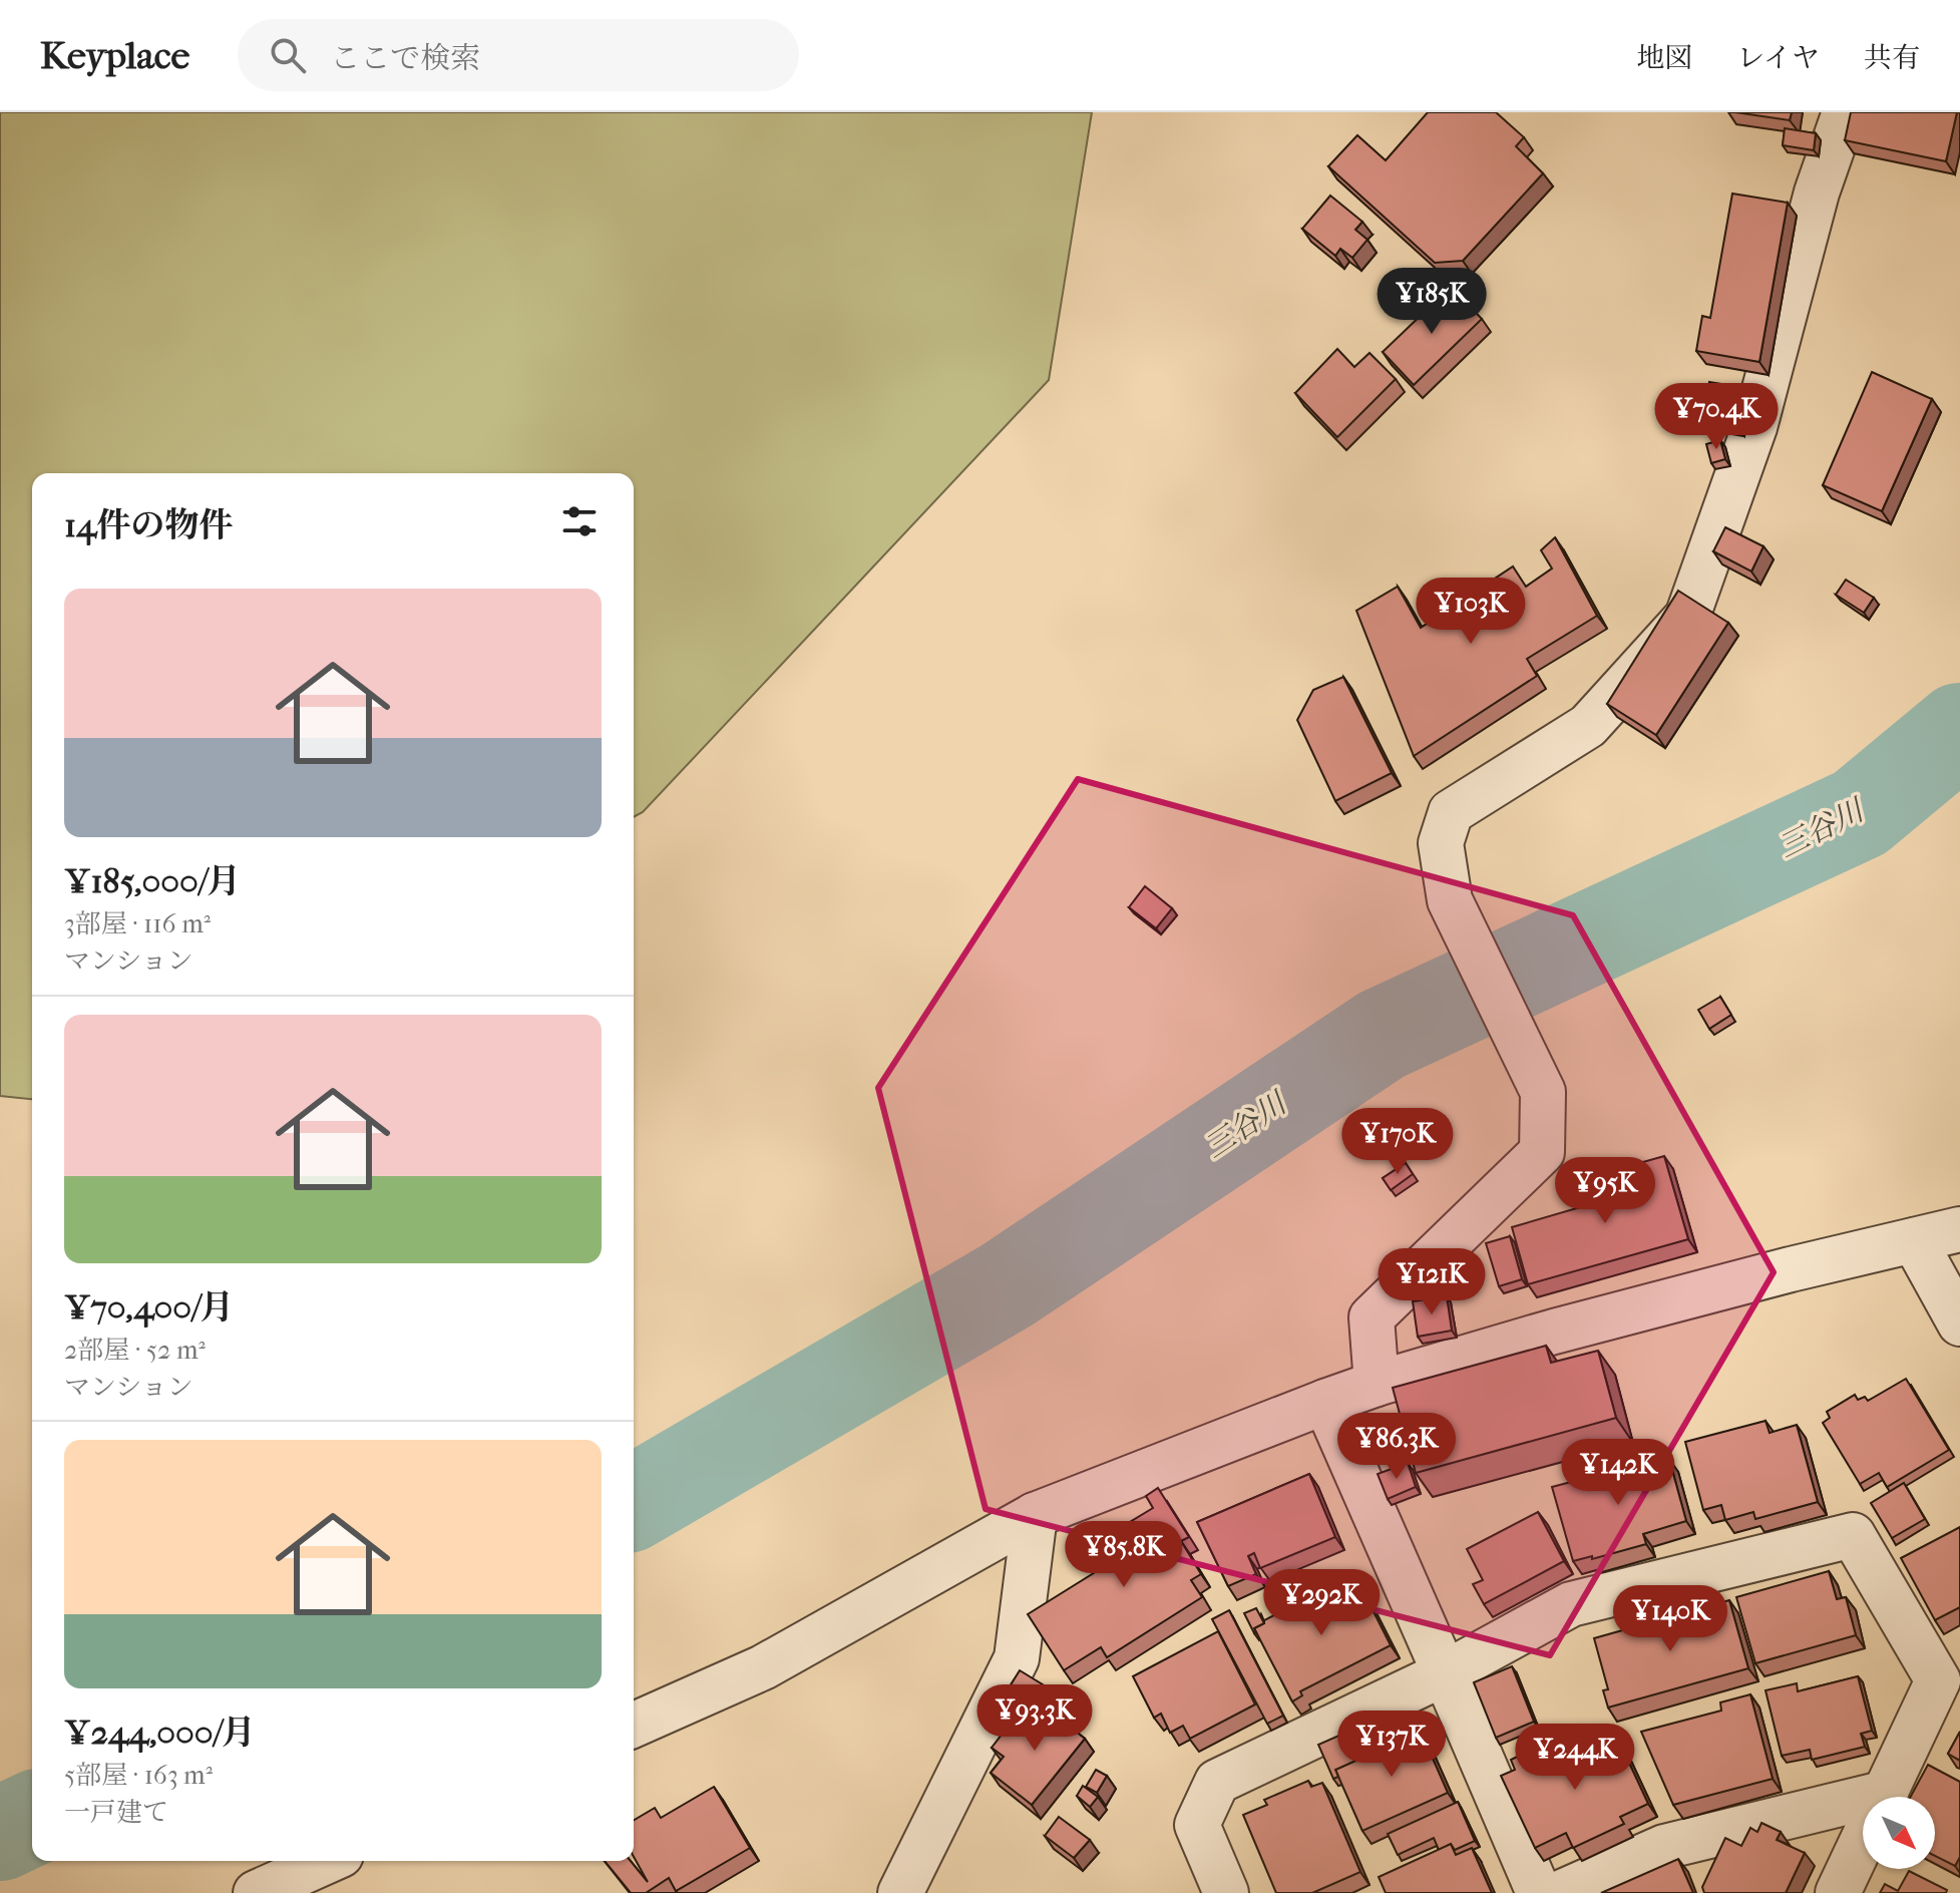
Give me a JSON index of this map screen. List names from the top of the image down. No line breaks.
{"water":["三谷川"],"north":"bottom right","page":{"header":"Keyplace","search":"ここで検索","nav":["地図","レイヤ","共有"],"price":["¥185K","¥70.4K","¥103K","¥170K","¥95K","¥121K","¥86.3K","¥142K","¥85.8K","¥292K","¥140K","¥93.3K","¥137K","¥244K"],"heading":"14件の物件","list":[{"name":"¥185,000/月","note":"3部屋 · 116 m² · マンション"},{"name":"¥70,400/月","note":"2部屋 · 52 m² · マンション"},{"name":"¥244,000/月","note":"5部屋 · 163 m² · 一戸建て"}]}}
